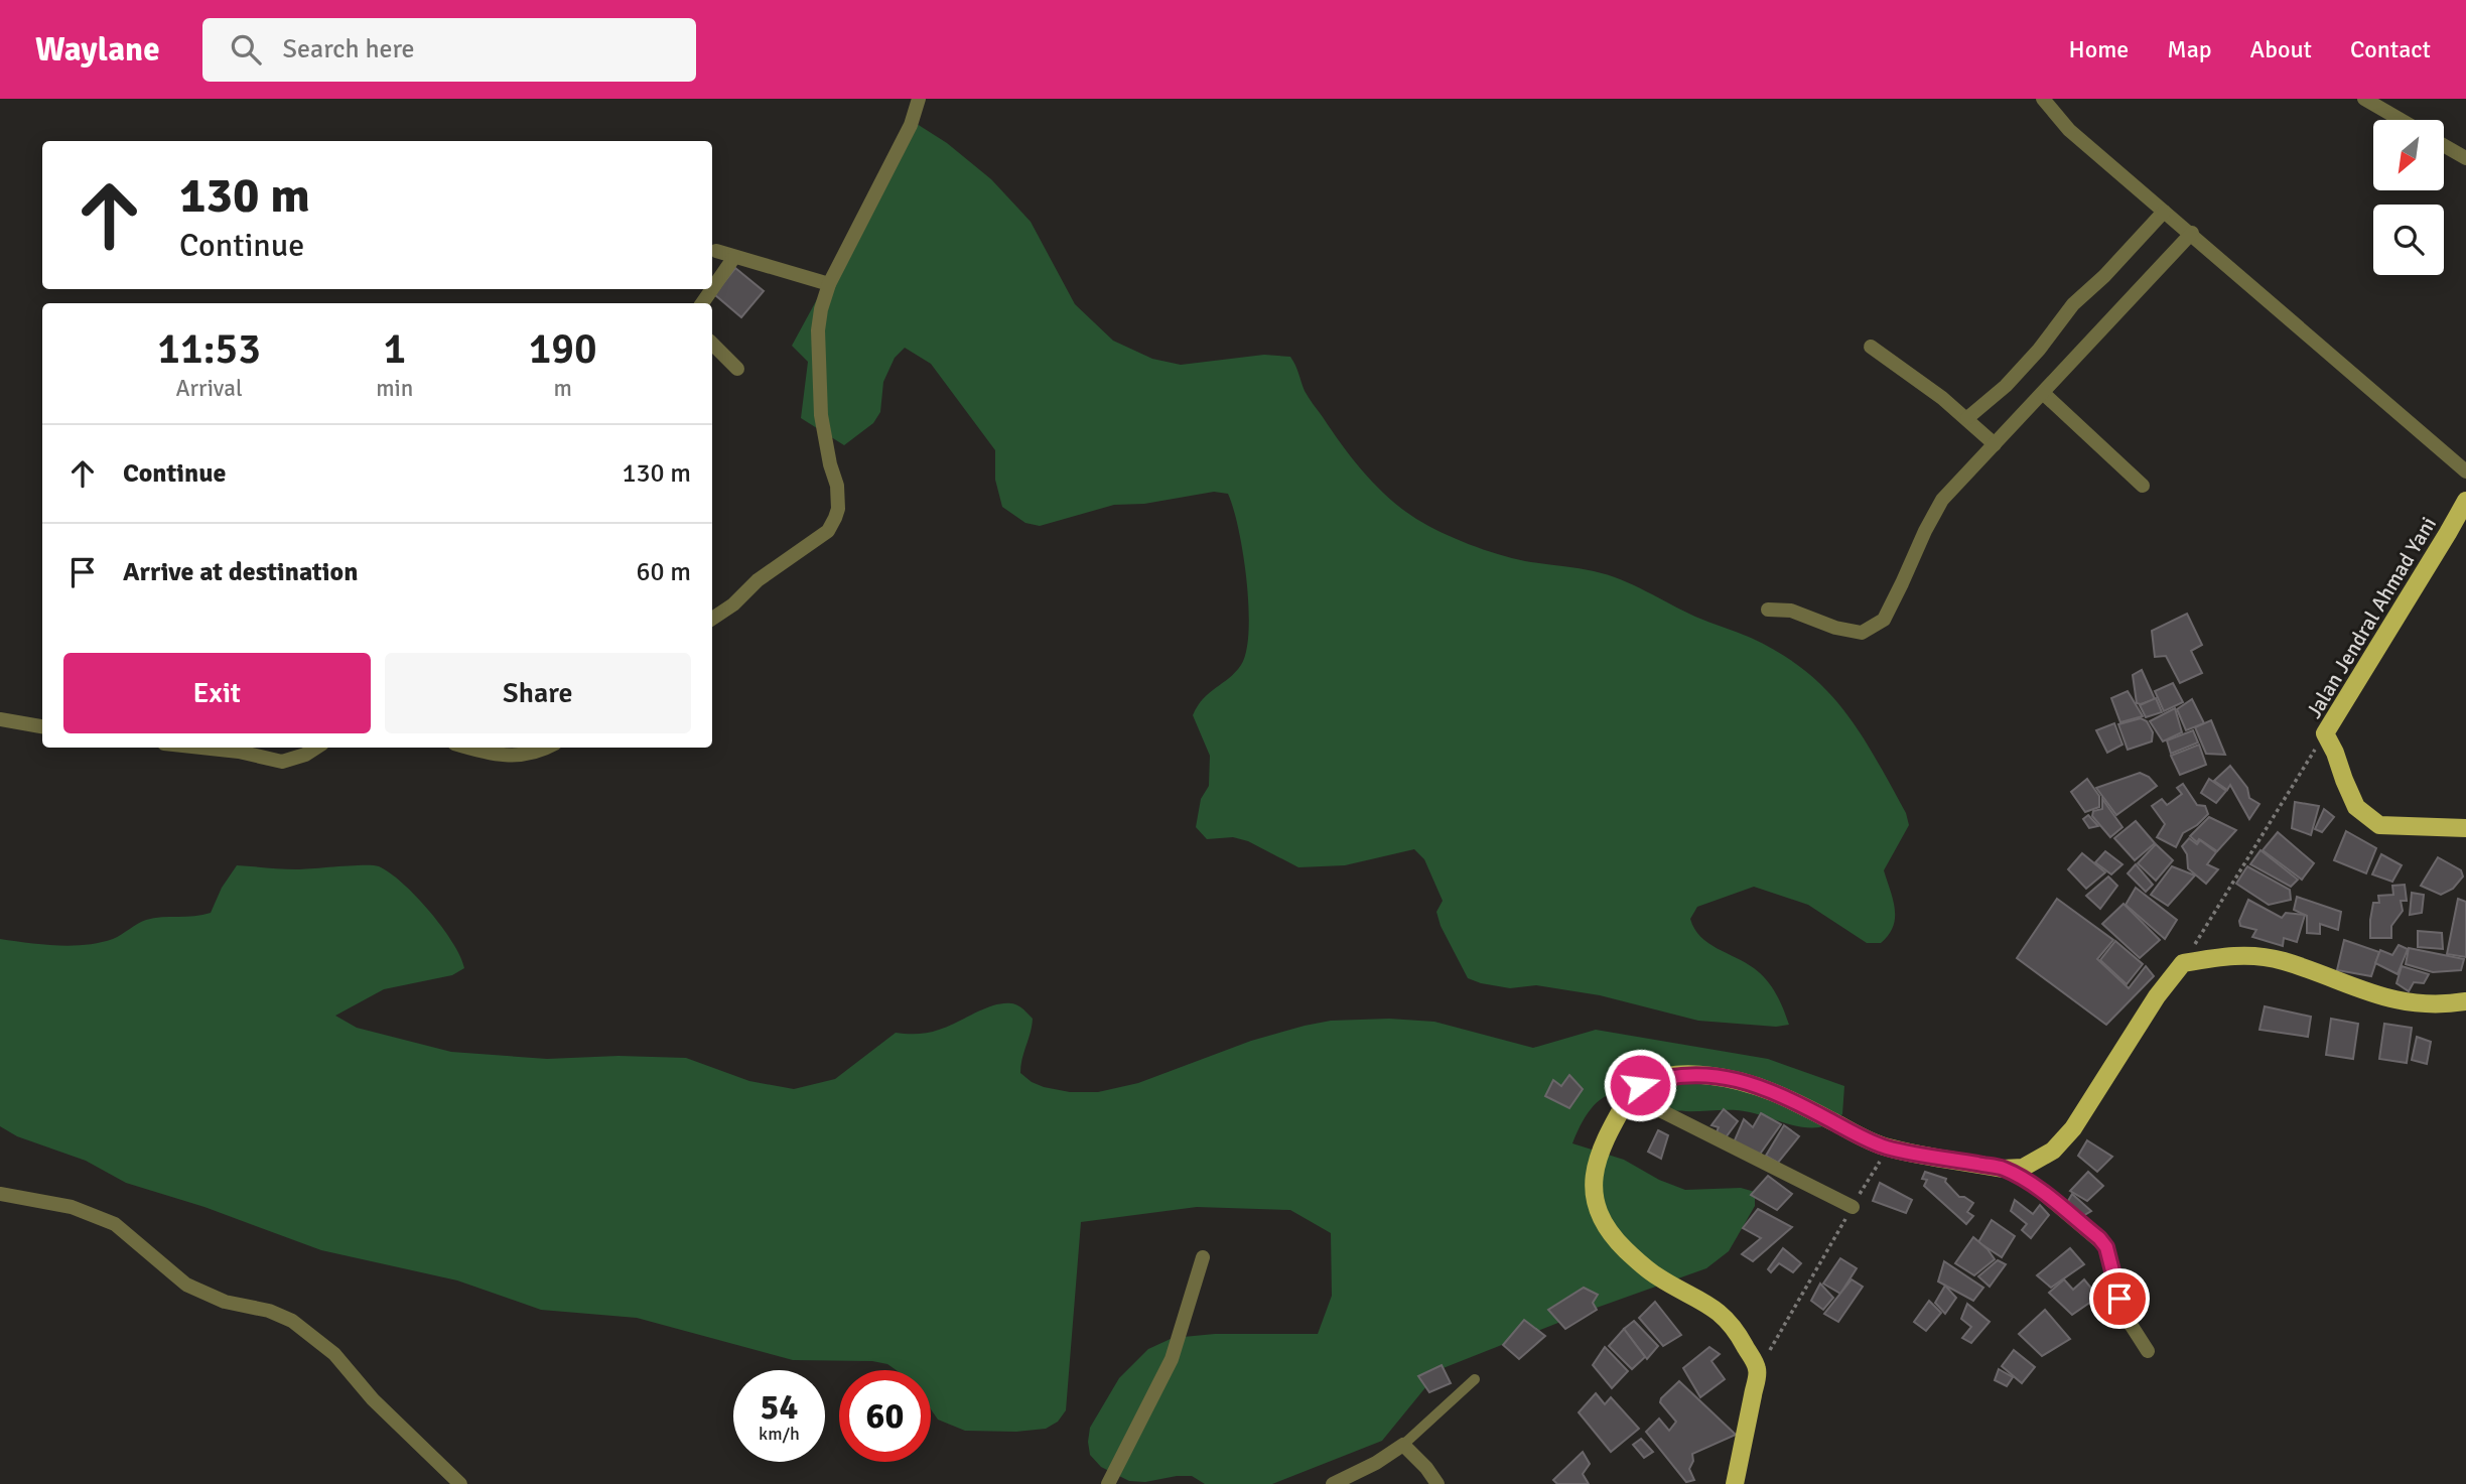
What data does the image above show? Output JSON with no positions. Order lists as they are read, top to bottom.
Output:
{
  "streets": {
    "main road": ["Jalan Jendral Ahmad Yani"]
  },
  "north": "bottom left",
  "page": {
    "header": "Waylane",
    "search": "Search here",
    "nav": [
      "Home",
      "Map",
      "About",
      "Contact"
    ],
    "turn": ["130 m", "Continue"],
    "eta": [
      "11:53",
      "Arrival",
      "1",
      "min",
      "190",
      "m"
    ],
    "list": [
      {
        "name": "Continue",
        "value": "130 m"
      },
      {
        "name": "Arrive at destination",
        "value": "60 m"
      }
    ],
    "buttons": ["Exit", "Share"],
    "speed": "54 km/h",
    "limit": "60"
  }
}
